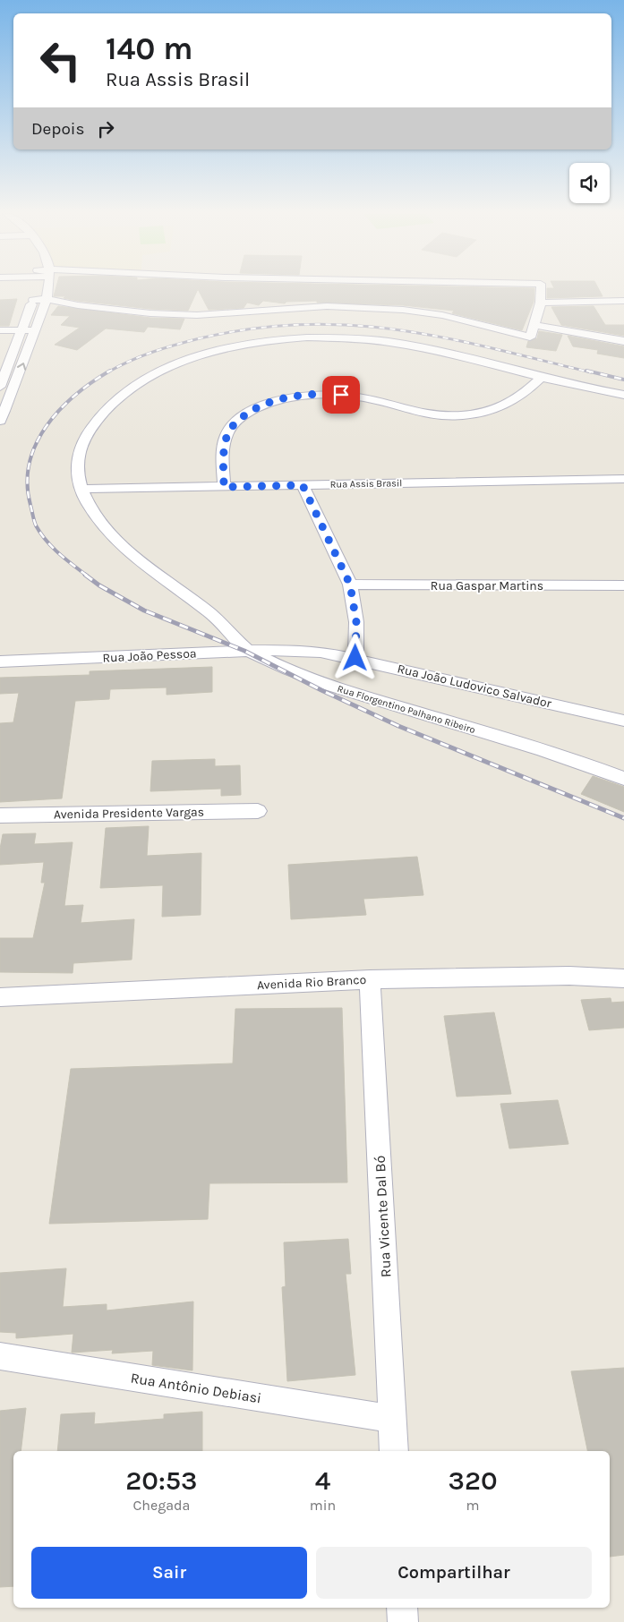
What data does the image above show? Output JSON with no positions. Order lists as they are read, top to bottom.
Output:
{
  "streets": {
    "street": [
      "Rua Assis Brasil",
      "Rua Gaspar Martins",
      "Rua João Pessoa",
      "Rua João Ludovico Salvador",
      "Rua Florgentino Palhano Ribeiro",
      "Avenida Presidente Vargas",
      "Avenida Rio Branco",
      "Rua Vicente Dal Bó",
      "Rua Antônio Debiasi"
    ]
  },
  "crossings": [
    ["Rua Assis Brasil", "Rua Florgentino Palhano Ribeiro"],
    ["Rua João Pessoa", "Rua João Ludovico Salvador"],
    ["Rua João Pessoa", "Rua Florgentino Palhano Ribeiro"],
    ["Avenida Rio Branco", "Rua Vicente Dal Bó"],
    ["Rua Vicente Dal Bó", "Rua Antônio Debiasi"]
  ],
  "page": {
    "turn": ["140 m", "Rua Assis Brasil"],
    "then": "Depois",
    "eta": [
      "20:53",
      "Chegada",
      "4",
      "min",
      "320",
      "m"
    ],
    "buttons": ["Sair", "Compartilhar"]
  }
}
